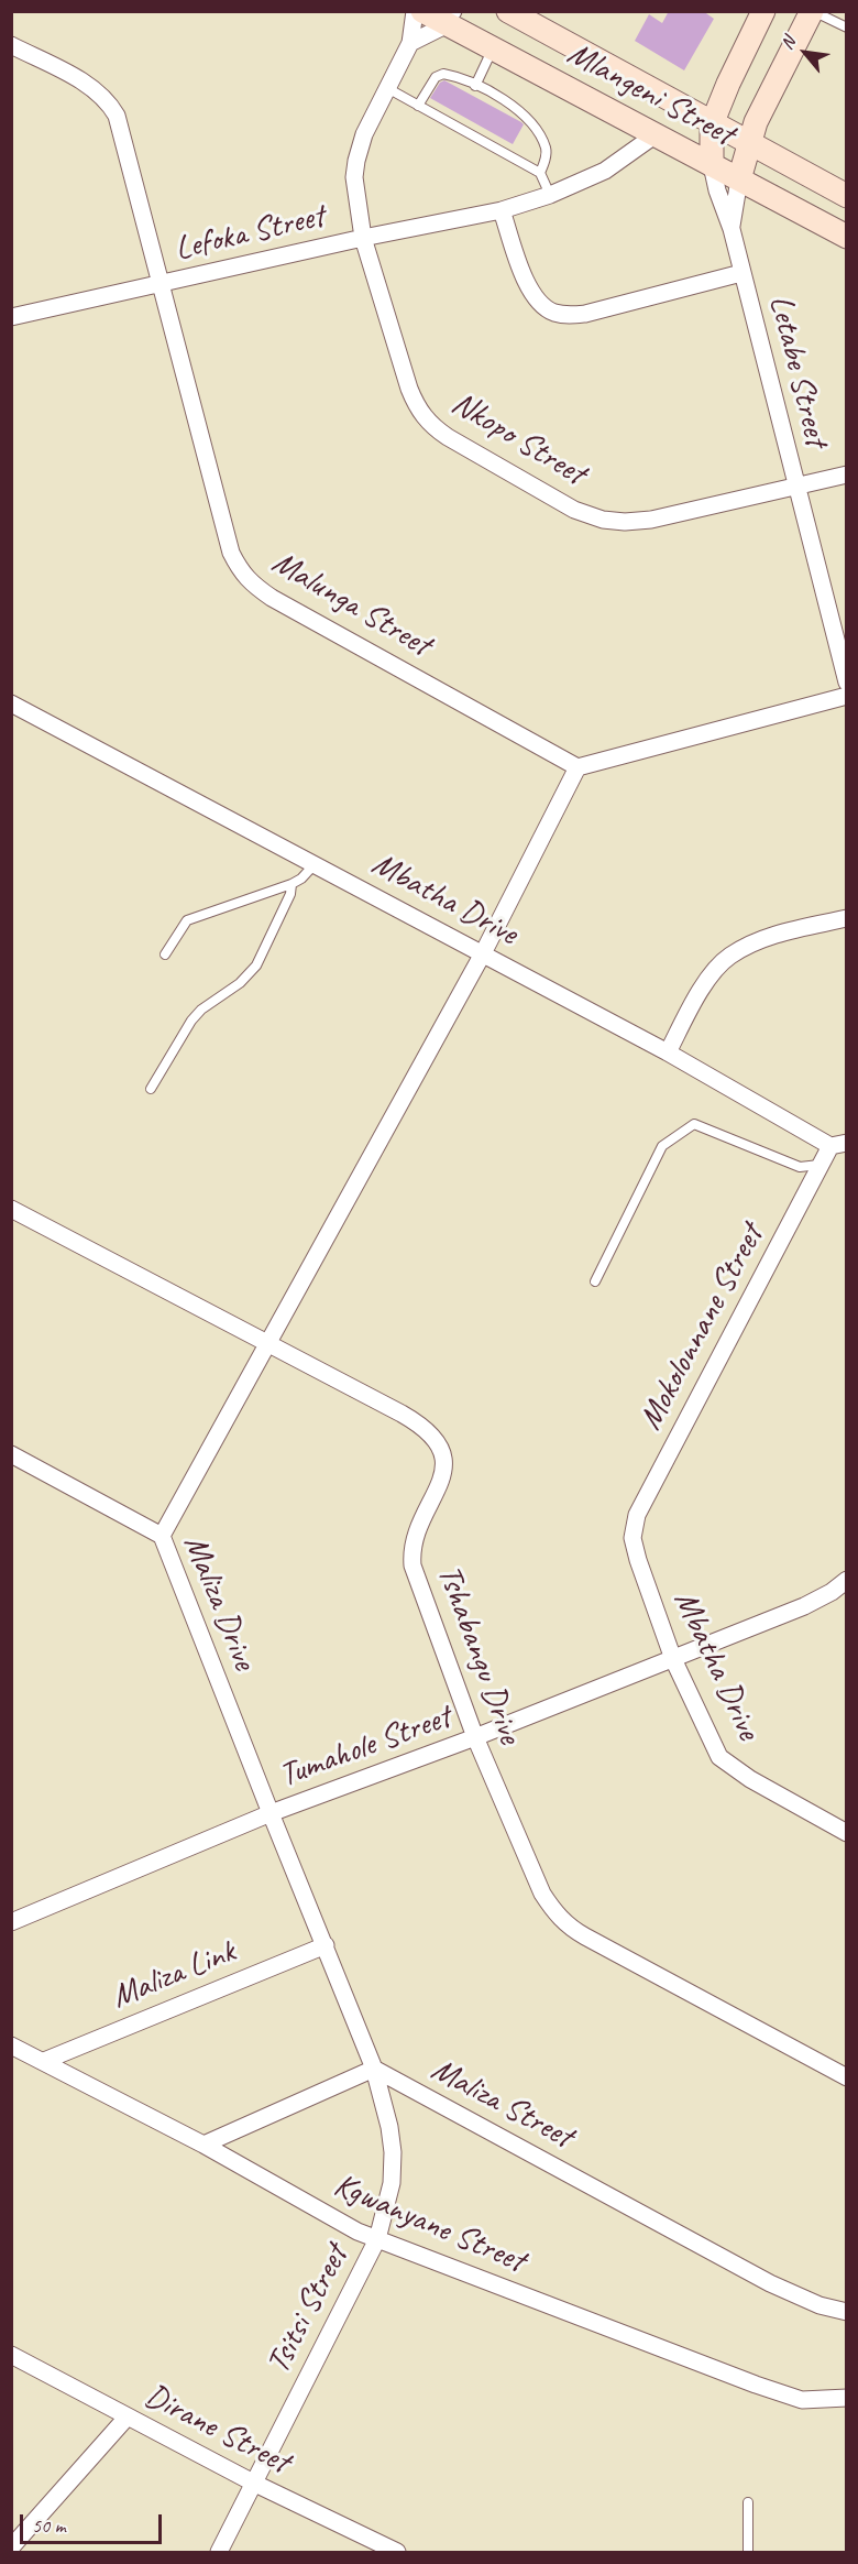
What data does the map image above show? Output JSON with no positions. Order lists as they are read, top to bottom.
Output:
{
  "streets": {
    "street": [
      "Mlangeni Street",
      "Lefoka Street",
      "Letabe Street",
      "Nkopo Street",
      "Malunga Street",
      "Mbatha Drive",
      "Mokolonnane Street",
      "Maliza Drive",
      "Tshabangu Drive",
      "Tumahole Street",
      "Maliza Link",
      "Maliza Street",
      "Kgwanyane Street",
      "Tsitsi Street",
      "Dirane Street"
    ]
  },
  "crossings": [
    ["Mlangeni Street", "Lefoka Street"],
    ["Mlangeni Street", "Letabe Street"],
    ["Lefoka Street", "Nkopo Street"],
    ["Lefoka Street", "Malunga Street"],
    ["Letabe Street", "Nkopo Street"],
    ["Mbatha Drive", "Mokolonnane Street"],
    ["Mbatha Drive", "Tumahole Street"],
    ["Maliza Drive", "Tumahole Street"],
    ["Tshabangu Drive", "Tumahole Street"],
    ["Maliza Link", "Kgwanyane Street"],
    ["Maliza Street", "Tsitsi Street"],
    ["Kgwanyane Street", "Tsitsi Street"],
    ["Tsitsi Street", "Dirane Street"]
  ],
  "scale_bar": "50 m",
  "north": "top left"
}
